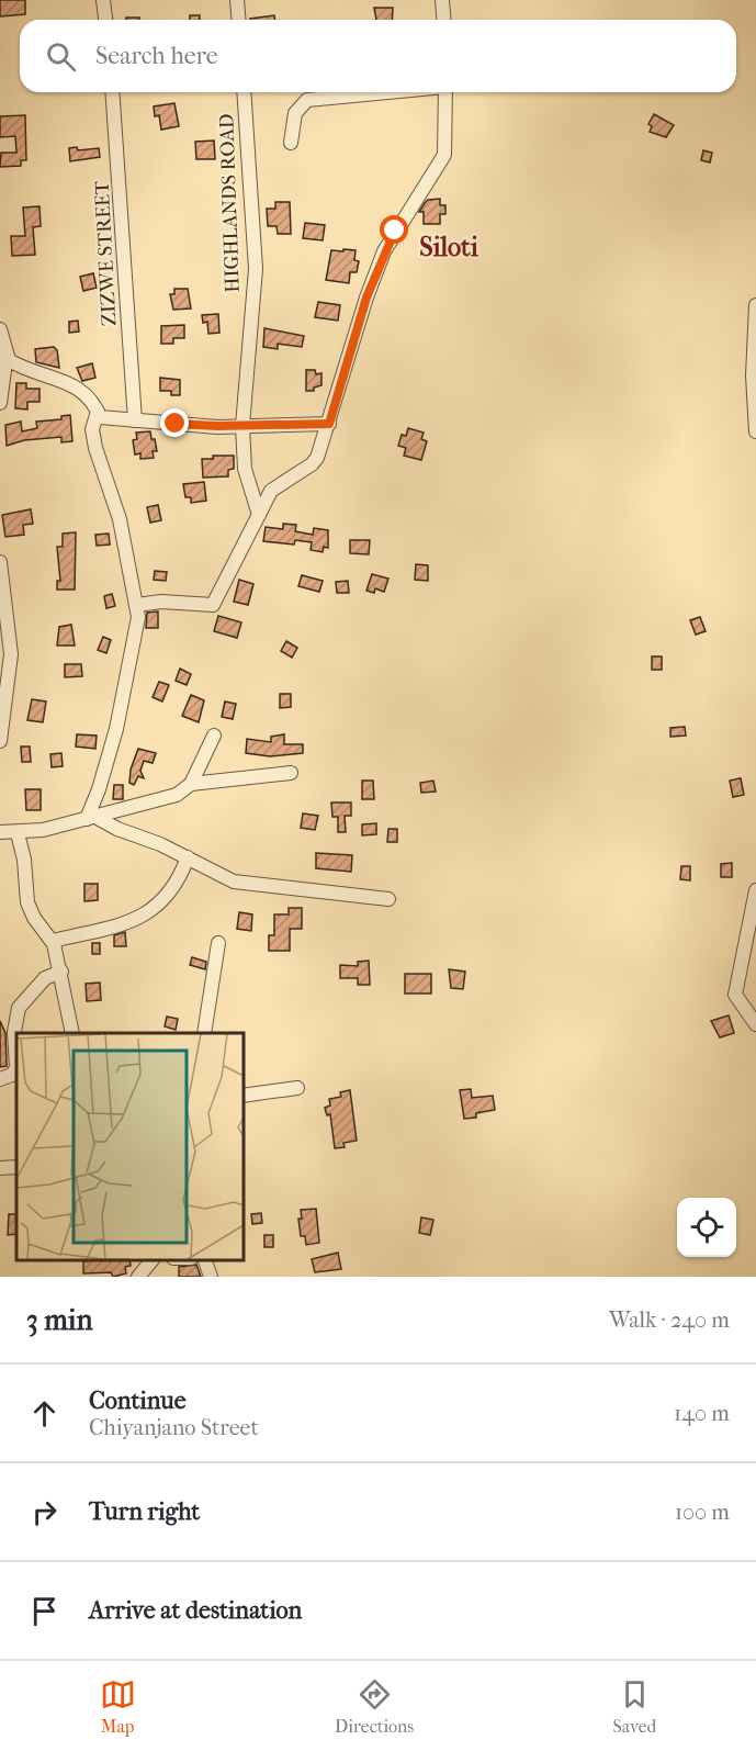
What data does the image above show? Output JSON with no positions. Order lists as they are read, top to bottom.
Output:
{
  "streets": {
    "street": ["HIGHLANDS ROAD", "ZIZWE STREET"]
  },
  "districts": ["Siloti"],
  "page": {
    "search": "Search here",
    "heading": ["3 min", "Walk · 240 m"],
    "list": [
      ["Continue", "Chiyanjano Street", "140 m"],
      ["Turn right", "100 m"],
      "Arrive at destination"
    ],
    "nav": ["Map", "Directions", "Saved"]
  }
}
